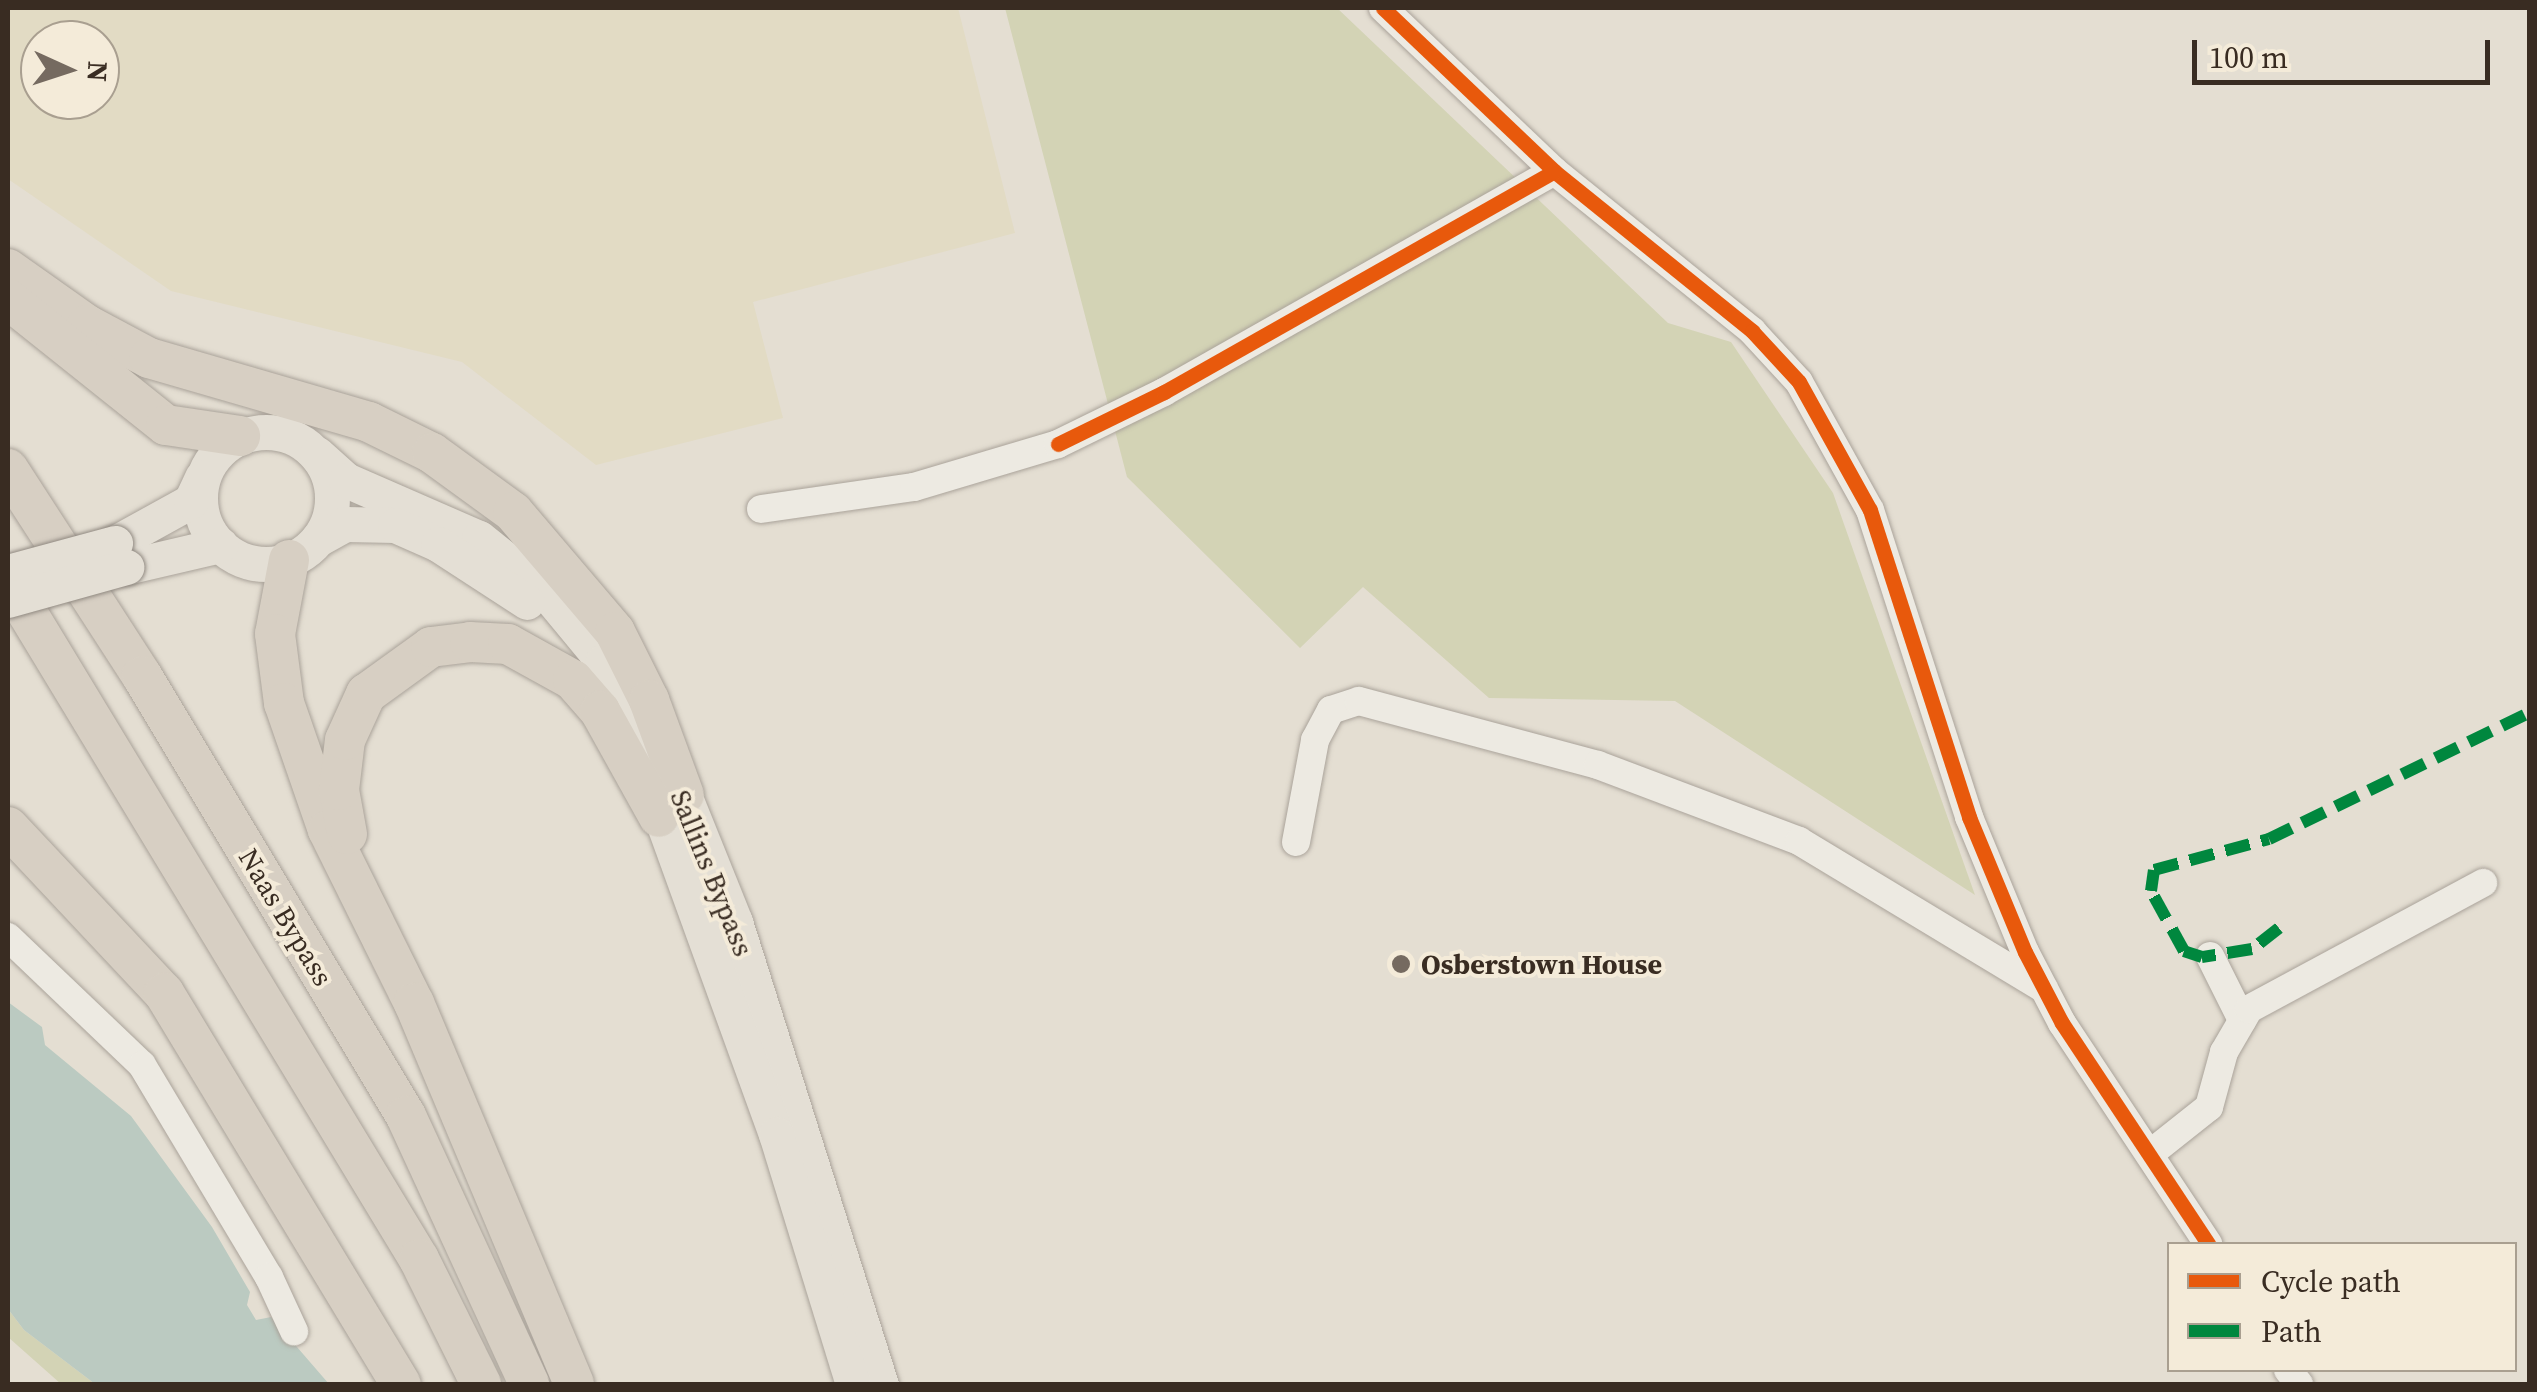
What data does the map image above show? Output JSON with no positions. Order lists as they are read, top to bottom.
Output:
{
  "streets": {
    "highway": ["Naas Bypass"],
    "main road": ["Sallins Bypass"]
  },
  "places": ["Osberstown House"],
  "legend": ["Cycle path", "Path"],
  "scale_bar": "100 m",
  "north": "right"
}
